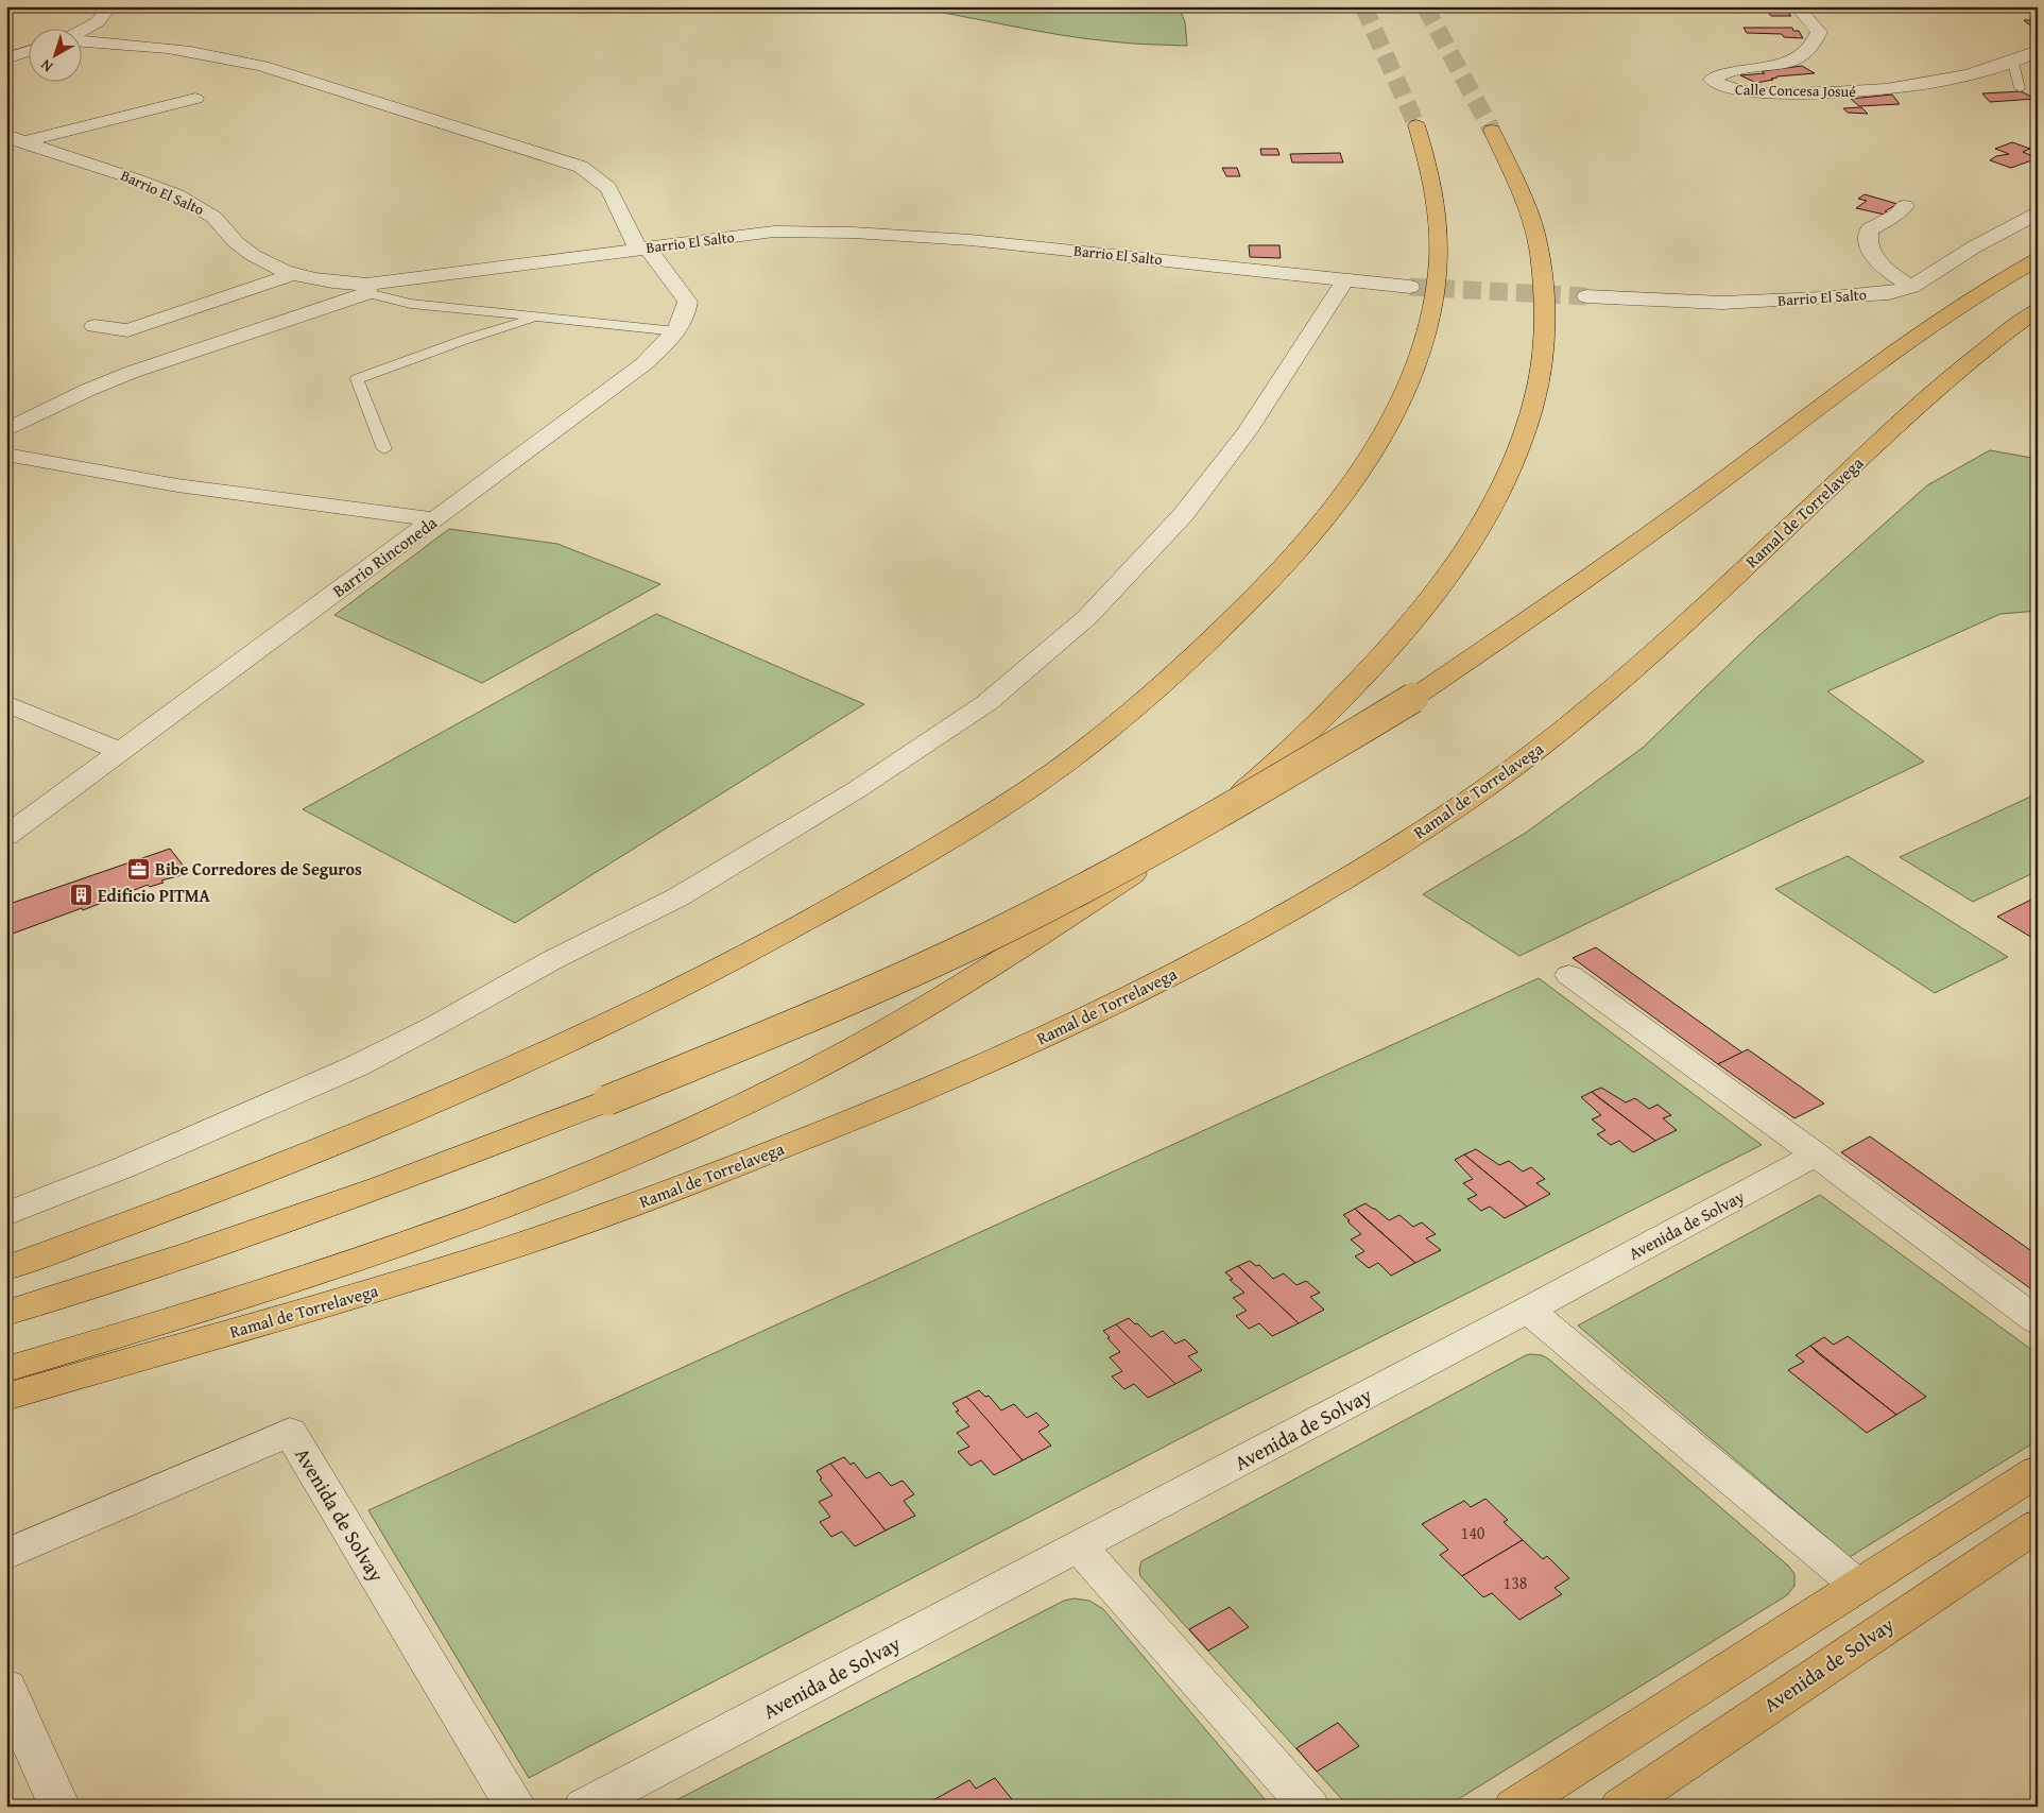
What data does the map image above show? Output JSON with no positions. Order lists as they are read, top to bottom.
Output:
{
  "streets": {
    "highway": ["Ramal de Torrelavega", "Avenida de Solvay"],
    "street": ["Calle Concesa Josué", "Barrio El Salto", "Barrio Rinconeda"]
  },
  "crossings": [
    ["Barrio El Salto", "Barrio Rinconeda"]
  ],
  "places": {
    "office": ["Bibe Corredores de Seguros"],
    "building": ["Edificio PITMA"]
  },
  "house_numbers": ["140", "138"],
  "north": "bottom left"
}
